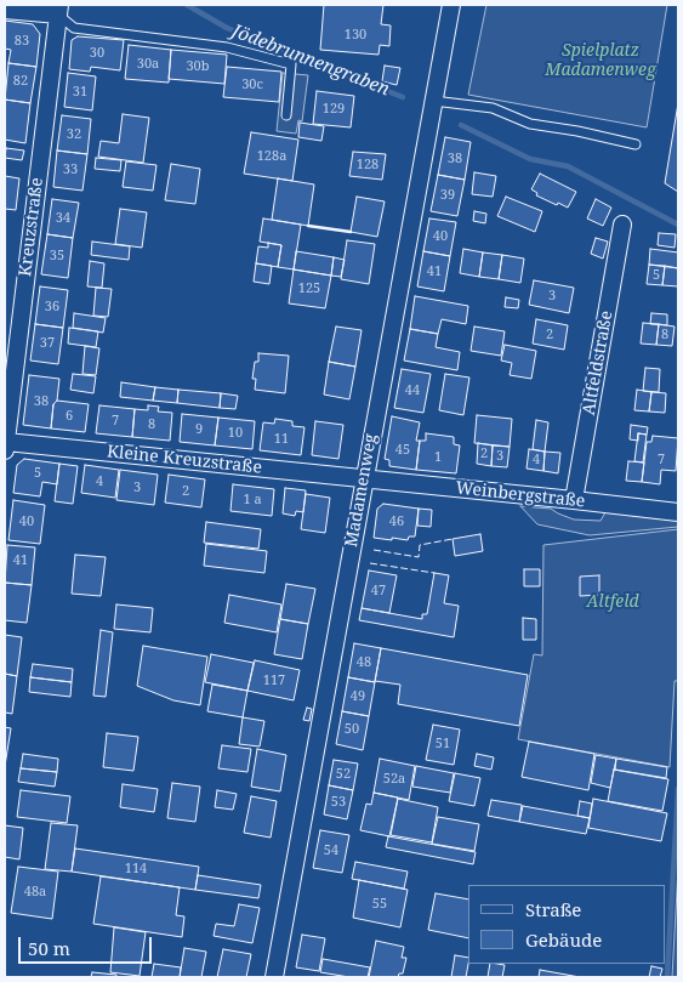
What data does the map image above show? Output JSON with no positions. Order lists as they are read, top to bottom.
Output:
{
  "streets": {
    "street": [
      "Kreuzstraße",
      "Altfeldstraße",
      "Kleine Kreuzstraße",
      "Madamenweg",
      "Weinbergstraße"
    ]
  },
  "crossings": [
    ["Kreuzstraße", "Kleine Kreuzstraße"],
    ["Altfeldstraße", "Weinbergstraße"],
    ["Kleine Kreuzstraße", "Madamenweg"],
    ["Kleine Kreuzstraße", "Weinbergstraße"],
    ["Madamenweg", "Weinbergstraße"]
  ],
  "water": ["Jödebrunnengraben"],
  "parks": ["Spielplatz Madamenweg", "Altfeld"],
  "house_numbers": [
    "130",
    "83",
    "30",
    "30a",
    "30b",
    "82",
    "30c",
    "31",
    "129",
    "32",
    "128a",
    "38",
    "128",
    "33",
    "39",
    "34",
    "40",
    "35",
    "41",
    "5",
    "125",
    "3",
    "36",
    "2",
    "8",
    "37",
    "44",
    "38",
    "6",
    "7",
    "8",
    "9",
    "10",
    "11",
    "45",
    "2",
    "3",
    "1",
    "4",
    "7",
    "5",
    "4",
    "3",
    "2",
    "1 a",
    "40",
    "46",
    "41",
    "47",
    "48",
    "117",
    "49",
    "50",
    "51",
    "52",
    "52a",
    "53",
    "54",
    "114",
    "48a",
    "55"
  ],
  "legend": ["Straße", "Gebäude"],
  "scale_bar": "50 m"
}
